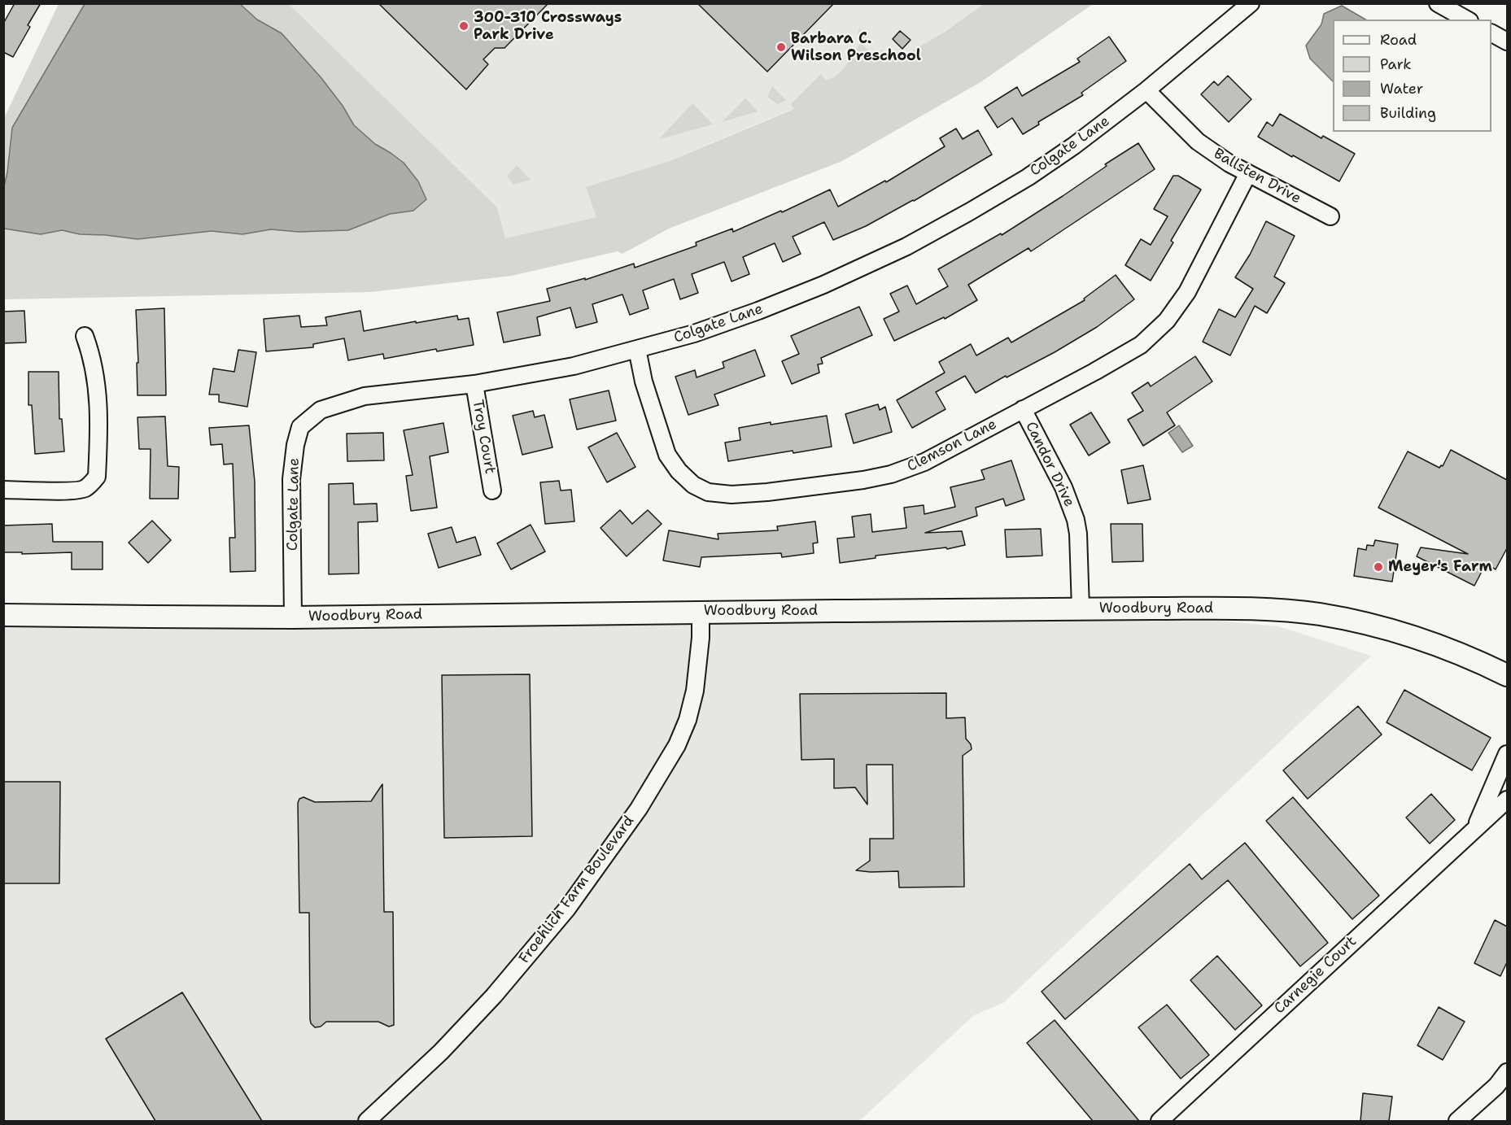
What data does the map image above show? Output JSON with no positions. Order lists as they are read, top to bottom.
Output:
{
  "streets": {
    "main road": ["Woodbury Road"],
    "street": [
      "Colgate Lane",
      "Ballsten Drive",
      "Troy Court",
      "Clemson Lane",
      "Candor Drive",
      "Froehlich Farm Boulevard",
      "Carnegie Court"
    ]
  },
  "crossings": [
    ["Colgate Lane", "Ballsten Drive"],
    ["Colgate Lane", "Troy Court"],
    ["Colgate Lane", "Clemson Lane"],
    ["Colgate Lane", "Woodbury Road"],
    ["Ballsten Drive", "Clemson Lane"],
    ["Clemson Lane", "Candor Drive"],
    ["Candor Drive", "Woodbury Road"],
    ["Woodbury Road", "Froehlich Farm Boulevard"]
  ],
  "places": ["300-310 Crossways Park Drive", "Barbara C. Wilson Preschool", "Meyer's Farm"],
  "legend": [
    "Road",
    "Park",
    "Water",
    "Building"
  ]
}
